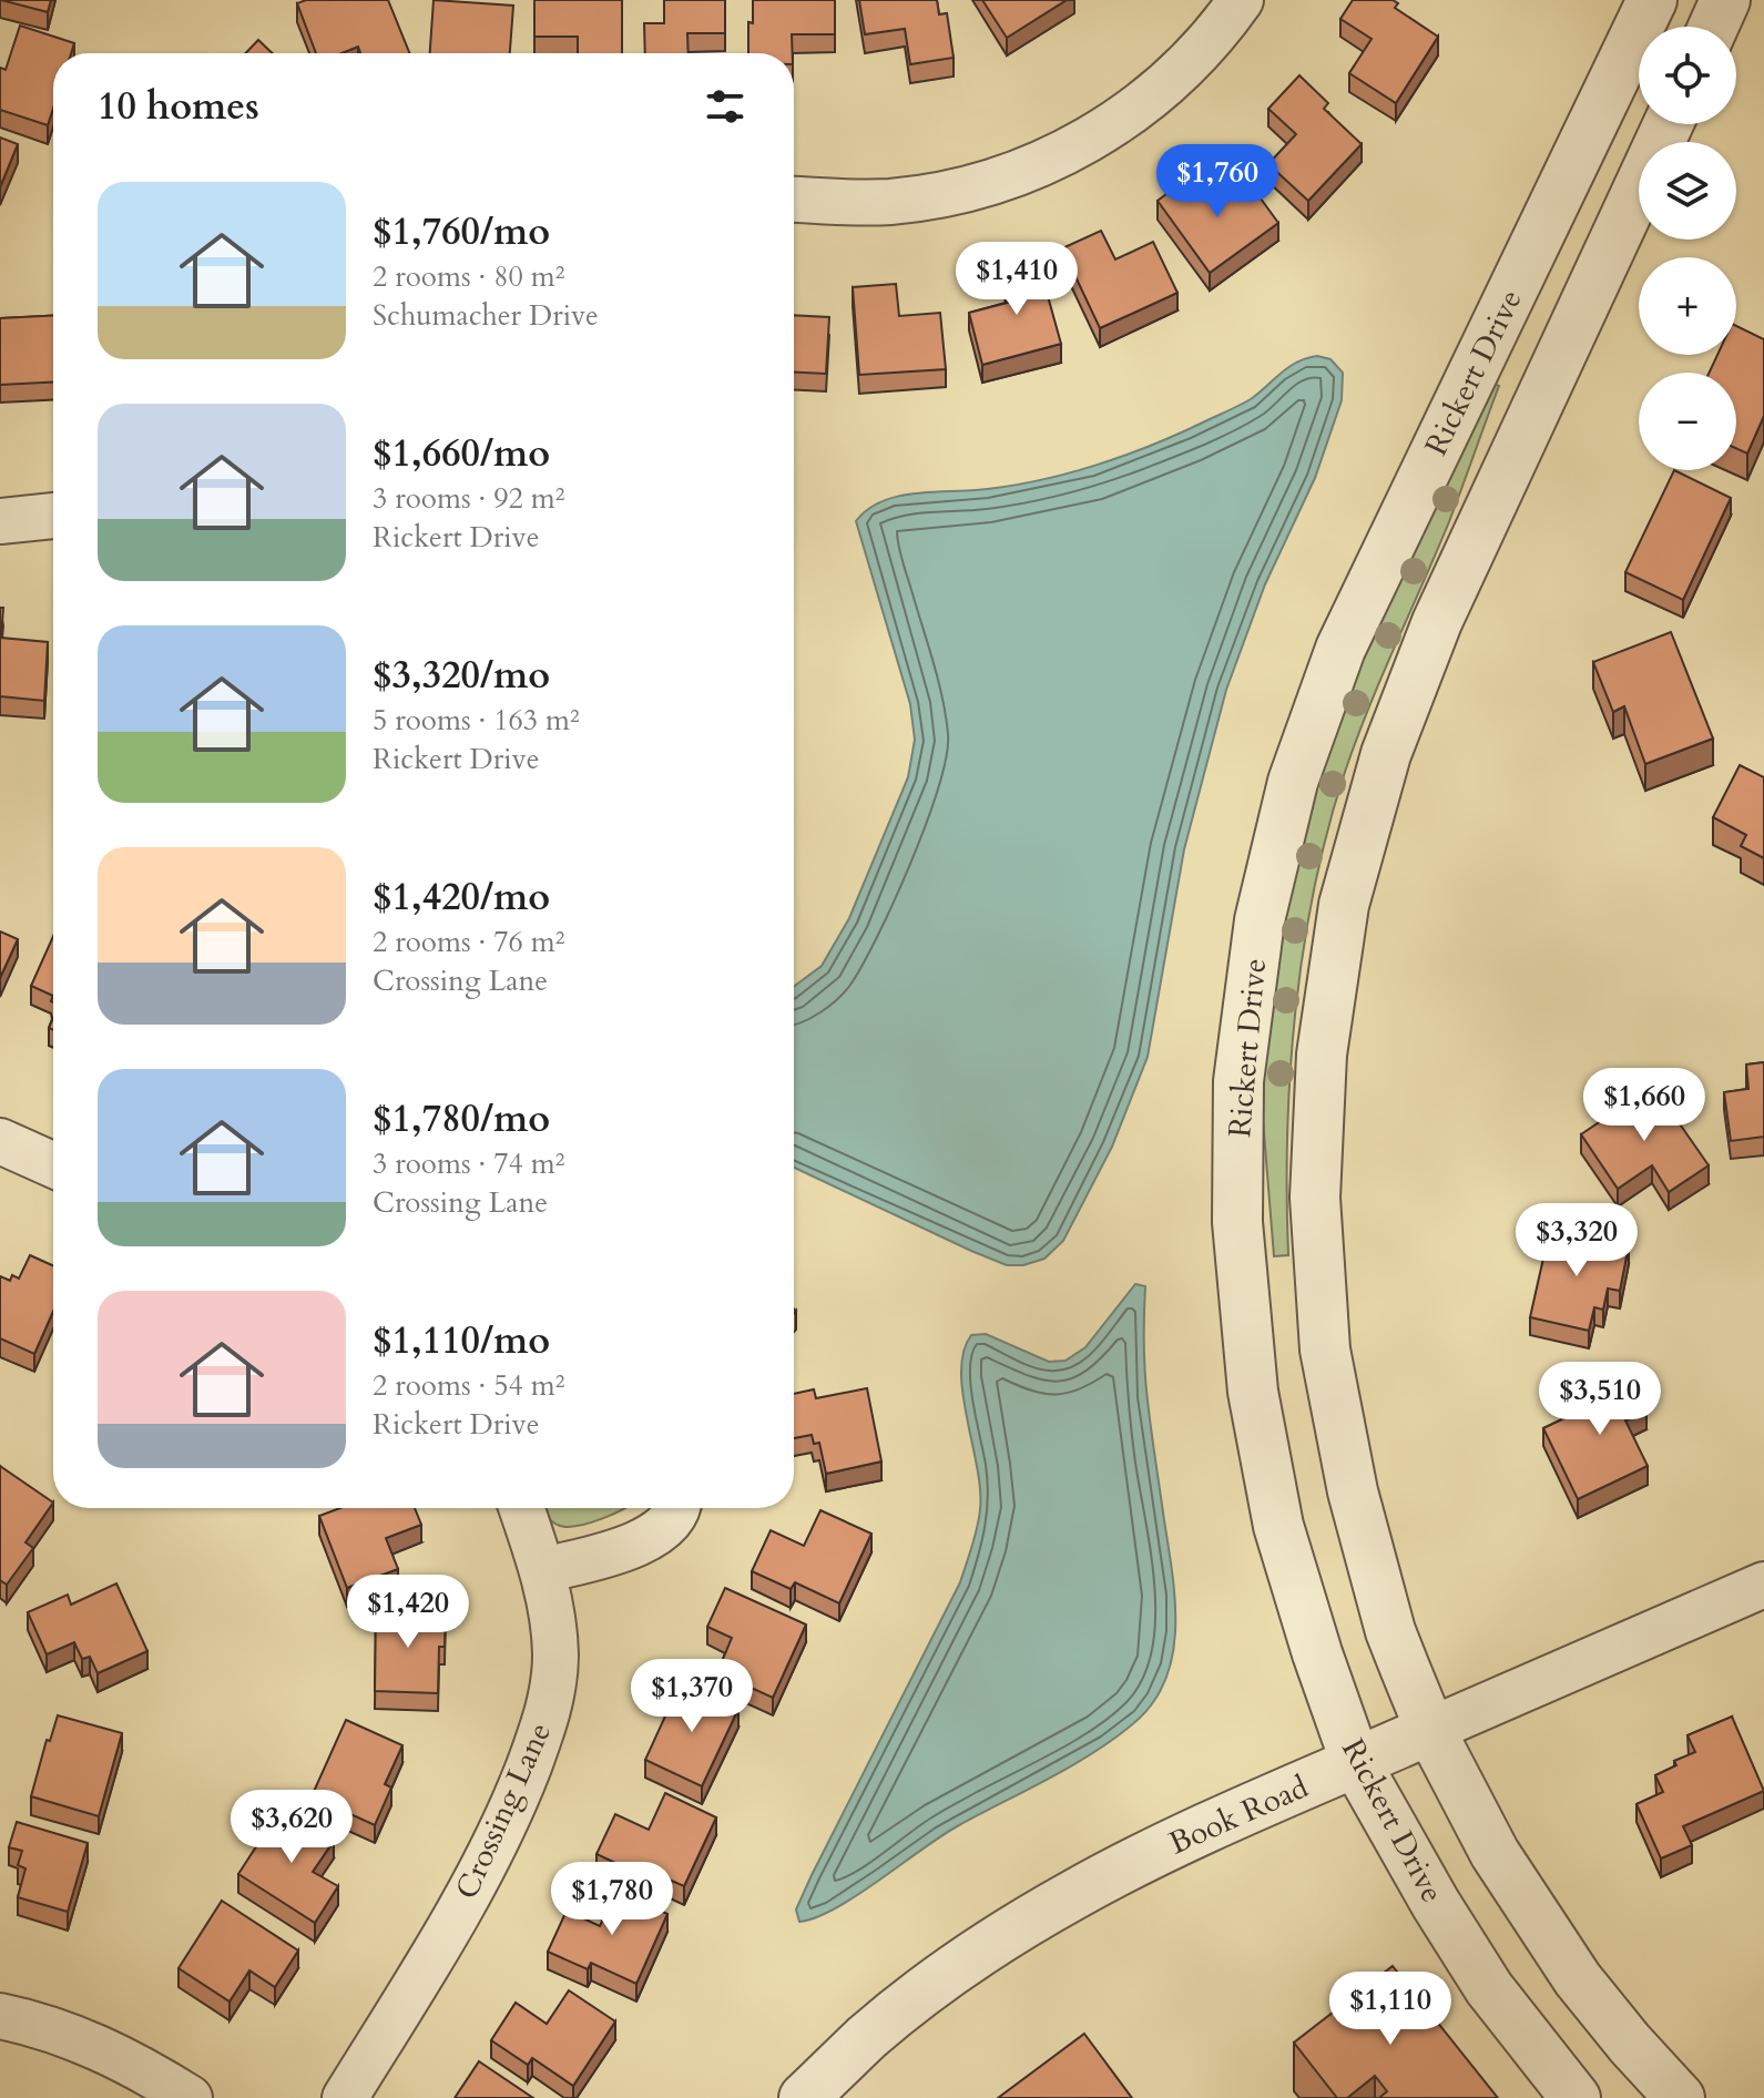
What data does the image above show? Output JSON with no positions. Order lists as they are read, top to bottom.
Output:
{
  "streets": {
    "street": ["Rickert Drive", "Crossing Lane", "Book Road"]
  },
  "crossings": [
    ["Rickert Drive", "Book Road"]
  ],
  "page": {
    "map_buttons": ["+", "−"],
    "heading": "10 homes",
    "price": [
      "$1,760",
      "$1,410",
      "$1,660",
      "$3,320",
      "$3,510",
      "$1,420",
      "$1,370",
      "$3,620",
      "$1,780",
      "$1,110"
    ],
    "list": [
      {
        "name": "$1,760/mo",
        "note": "2 rooms · 80 m² · Schumacher Drive"
      },
      {
        "name": "$1,660/mo",
        "note": "3 rooms · 92 m² · Rickert Drive"
      },
      {
        "name": "$3,320/mo",
        "note": "5 rooms · 163 m² · Rickert Drive"
      },
      {
        "name": "$1,420/mo",
        "note": "2 rooms · 76 m² · Crossing Lane"
      },
      {
        "name": "$1,780/mo",
        "note": "3 rooms · 74 m² · Crossing Lane"
      },
      {
        "name": "$1,110/mo",
        "note": "2 rooms · 54 m² · Rickert Drive"
      }
    ]
  }
}
